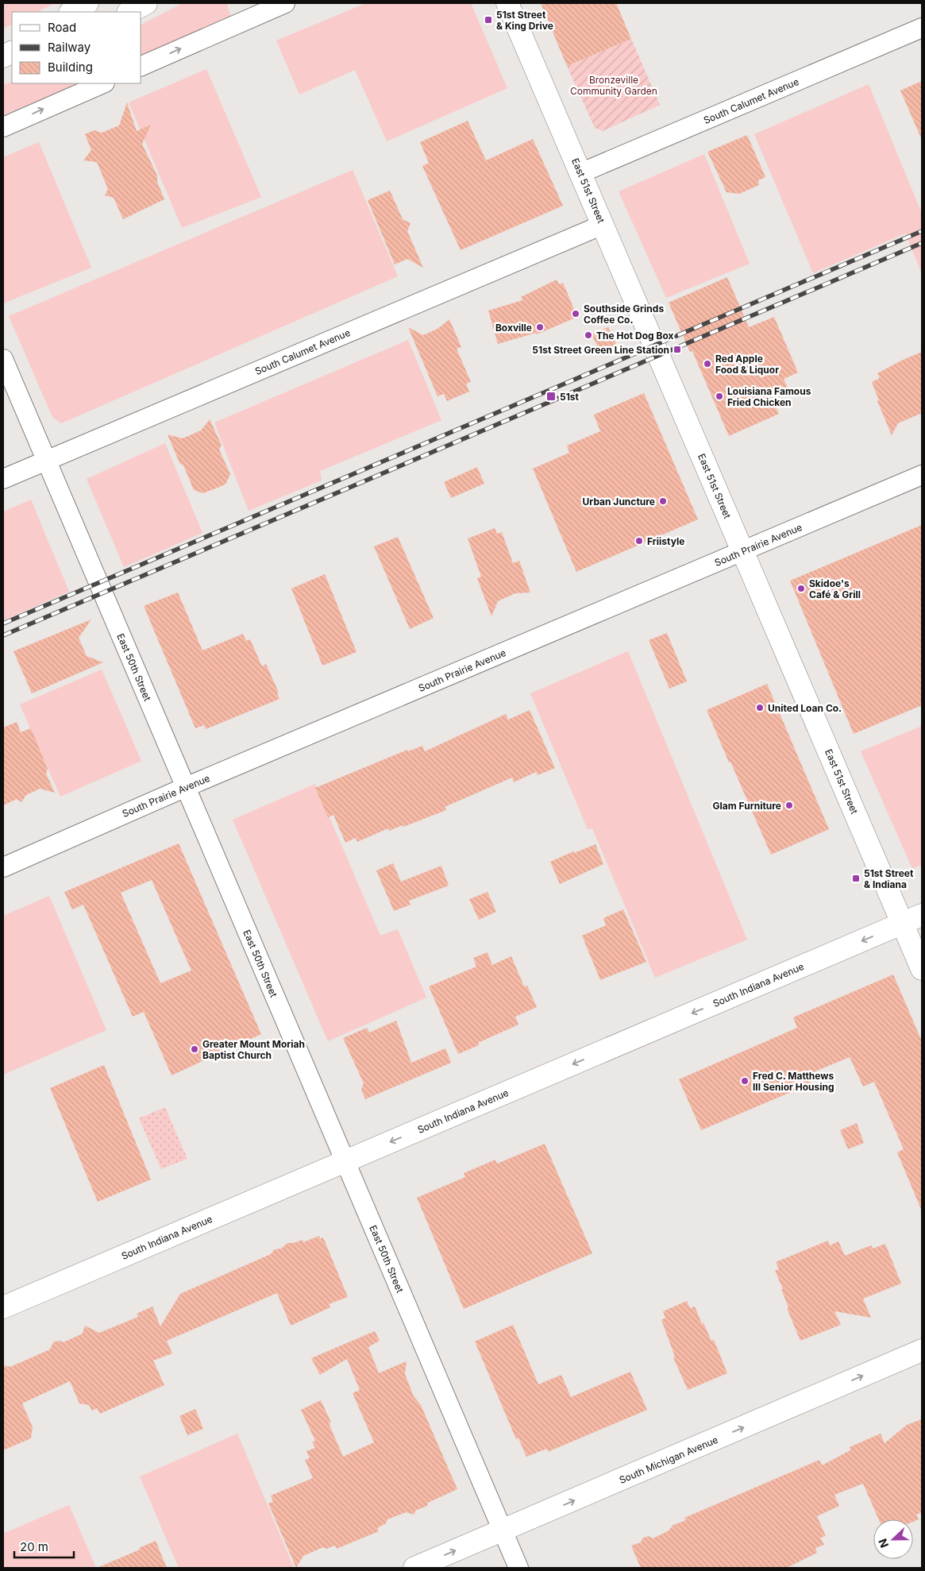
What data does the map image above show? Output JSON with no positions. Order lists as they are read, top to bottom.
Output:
{
  "streets": {
    "street": [
      "South Calumet Avenue",
      "East 51st Street",
      "South Prairie Avenue",
      "East 50th Street",
      "South Indiana Avenue",
      "South Michigan Avenue"
    ]
  },
  "crossings": [
    ["South Calumet Avenue", "East 51st Street"],
    ["South Calumet Avenue", "East 50th Street"],
    ["East 51st Street", "South Prairie Avenue"],
    ["East 51st Street", "South Indiana Avenue"],
    ["South Prairie Avenue", "East 50th Street"],
    ["East 50th Street", "South Indiana Avenue"],
    ["East 50th Street", "South Michigan Avenue"]
  ],
  "one_way": ["South Indiana Avenue", "South Michigan Avenue"],
  "parks": ["Bronzeville Community Garden"],
  "places": {
    "transit": [
      "51st Street & King Drive",
      "51st Street Green Line Station",
      "51st",
      "51st Street & Indiana"
    ],
    "other": [
      "Southside Grinds Coffee Co.",
      "Boxville",
      "The Hot Dog Box",
      "Red Apple Food & Liquor",
      "Louisiana Famous Fried Chicken",
      "Urban Juncture",
      "Friistyle",
      "Skidoe's Café & Grill",
      "United Loan Co.",
      "Glam Furniture",
      "Greater Mount Moriah Baptist Church",
      "Fred C. Matthews III Senior Housing"
    ]
  },
  "legend": ["Road", "Railway", "Building"],
  "scale_bar": "20 m",
  "north": "left"
}
